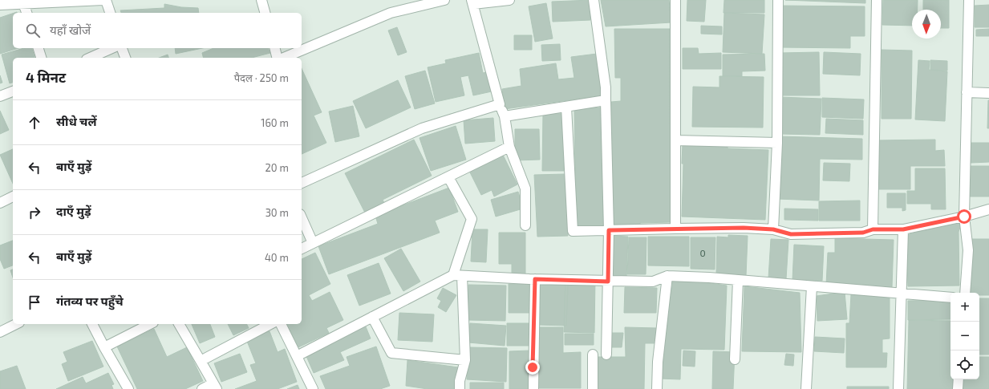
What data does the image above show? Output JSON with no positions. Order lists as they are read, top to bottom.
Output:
{
  "house_numbers": ["0"],
  "north": "bottom",
  "page": {
    "search": "यहाँ खोजें",
    "heading": ["4 मिनट", "पैदल · 250 m"],
    "list": [
      ["सीधे चलें", "160 m"],
      ["बाएँ मुड़ें", "20 m"],
      ["दाएँ मुड़ें", "30 m"],
      ["बाएँ मुड़ें", "40 m"],
      "गंतव्य पर पहुँचे"
    ],
    "map_buttons": ["+", "−"]
  }
}
